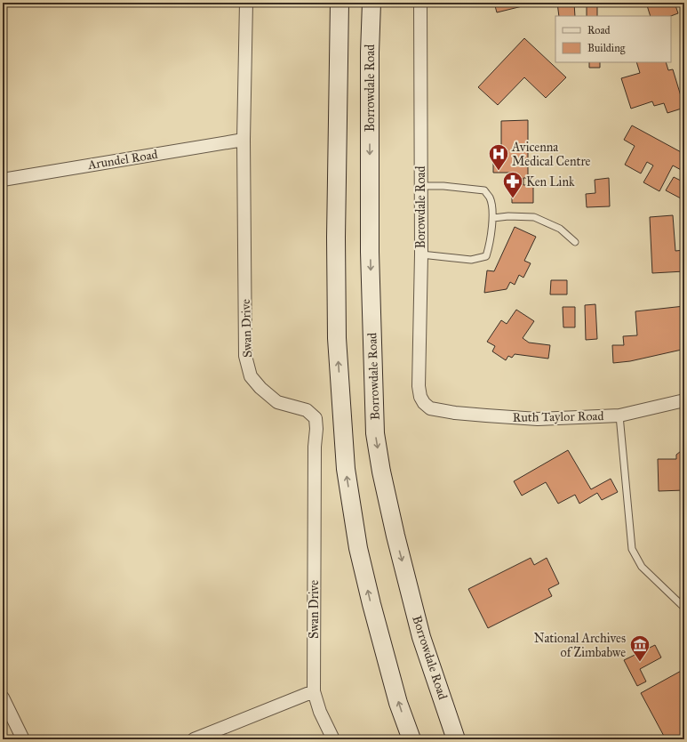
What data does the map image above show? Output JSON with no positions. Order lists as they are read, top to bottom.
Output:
{
  "streets": {
    "main road": ["Borrowdale Road"],
    "street": [
      "Arundel Road",
      "Borowdale Road",
      "Swan Drive",
      "Ruth Taylor Road"
    ]
  },
  "crossings": [
    ["Arundel Road", "Swan Drive"],
    ["Borowdale Road", "Ruth Taylor Road"]
  ],
  "places": {
    "hospital": ["Avicenna Medical Centre"],
    "pharmacy": ["Ken Link"],
    "museum": ["National Archives of Zimbabwe"]
  },
  "legend": ["Road", "Building"]
}
